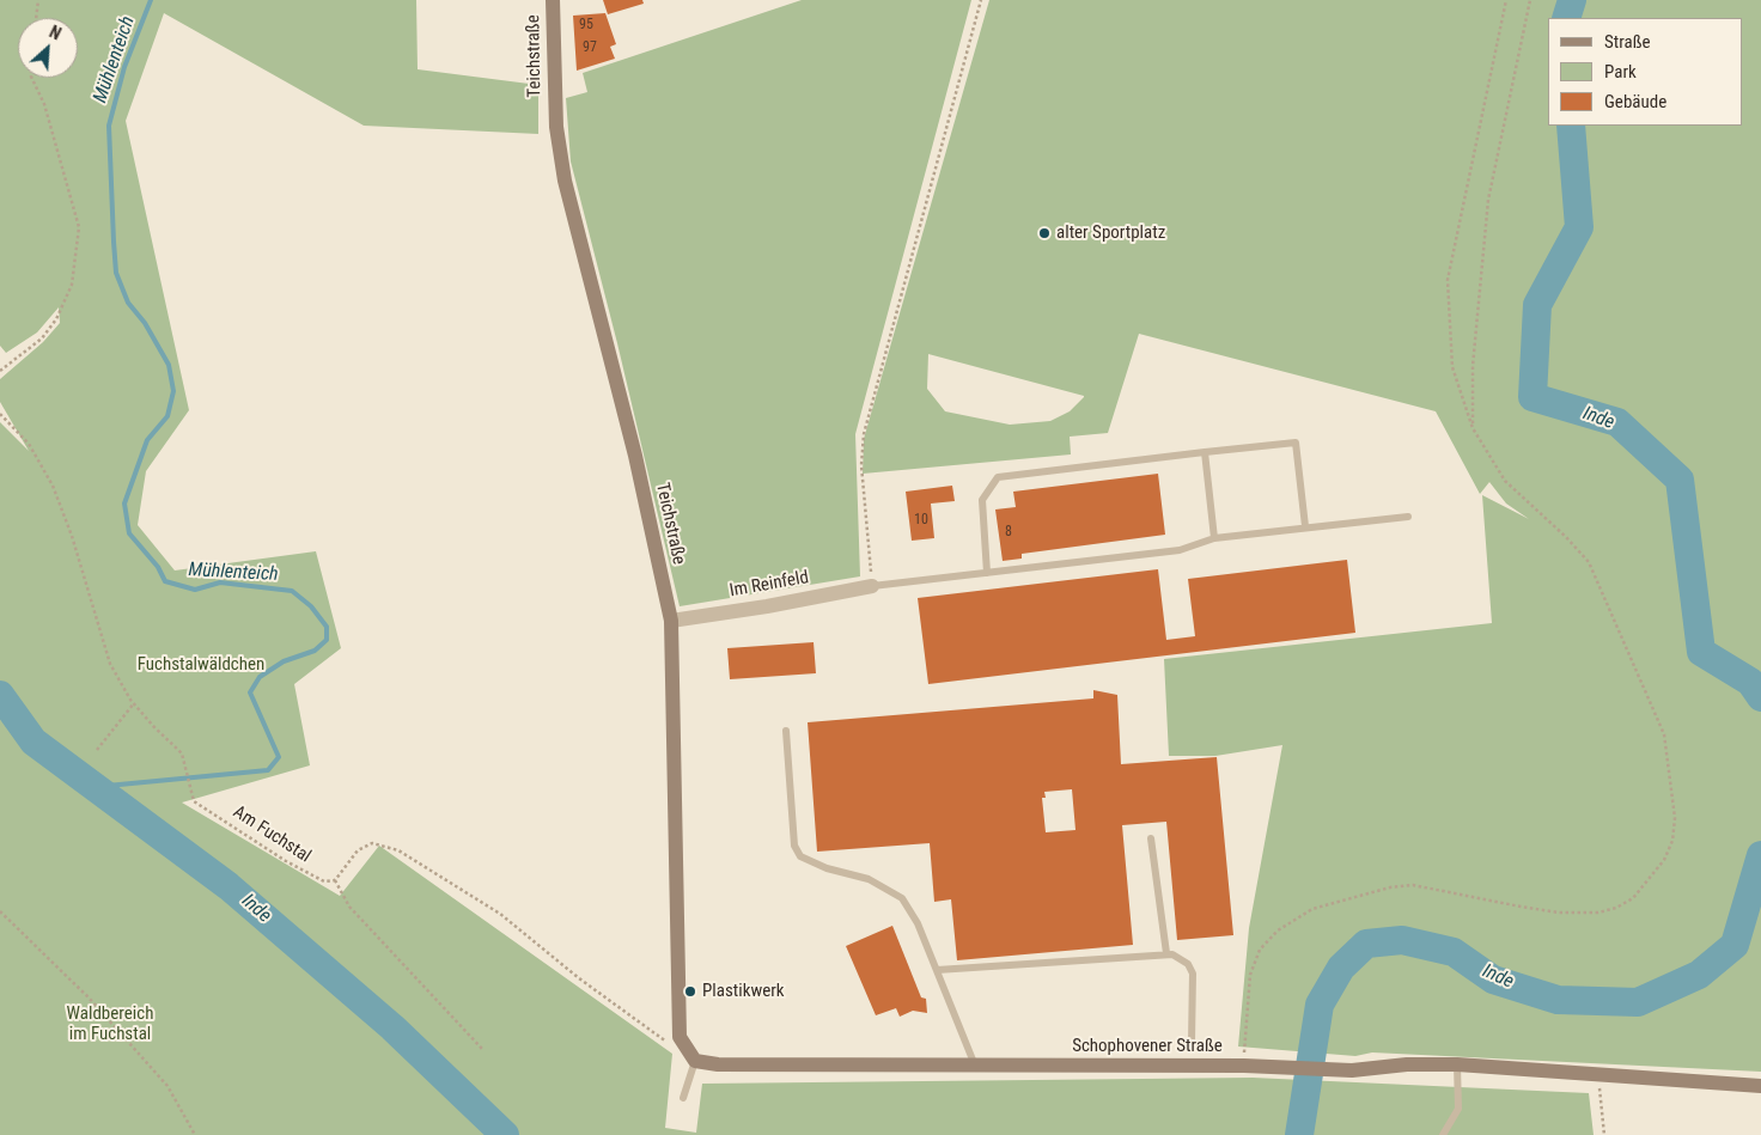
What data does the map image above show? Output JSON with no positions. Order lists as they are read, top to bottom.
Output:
{
  "streets": {
    "main road": ["Teichstraße", "Schophovener Straße"],
    "street": ["Im Reinfeld"],
    "path": ["Am Fuchstal"]
  },
  "crossings": [
    ["Teichstraße", "Im Reinfeld"],
    ["Teichstraße", "Schophovener Straße"]
  ],
  "water": ["Mühlenteich", "Inde"],
  "parks": ["Fuchstalwäldchen", "Waldbereich im Fuchstal"],
  "places": ["alter Sportplatz", "Plastikwerk"],
  "house_numbers": [
    "95",
    "97",
    "10",
    "8"
  ],
  "legend": ["Straße", "Park", "Gebäude"],
  "north": "top right"
}
